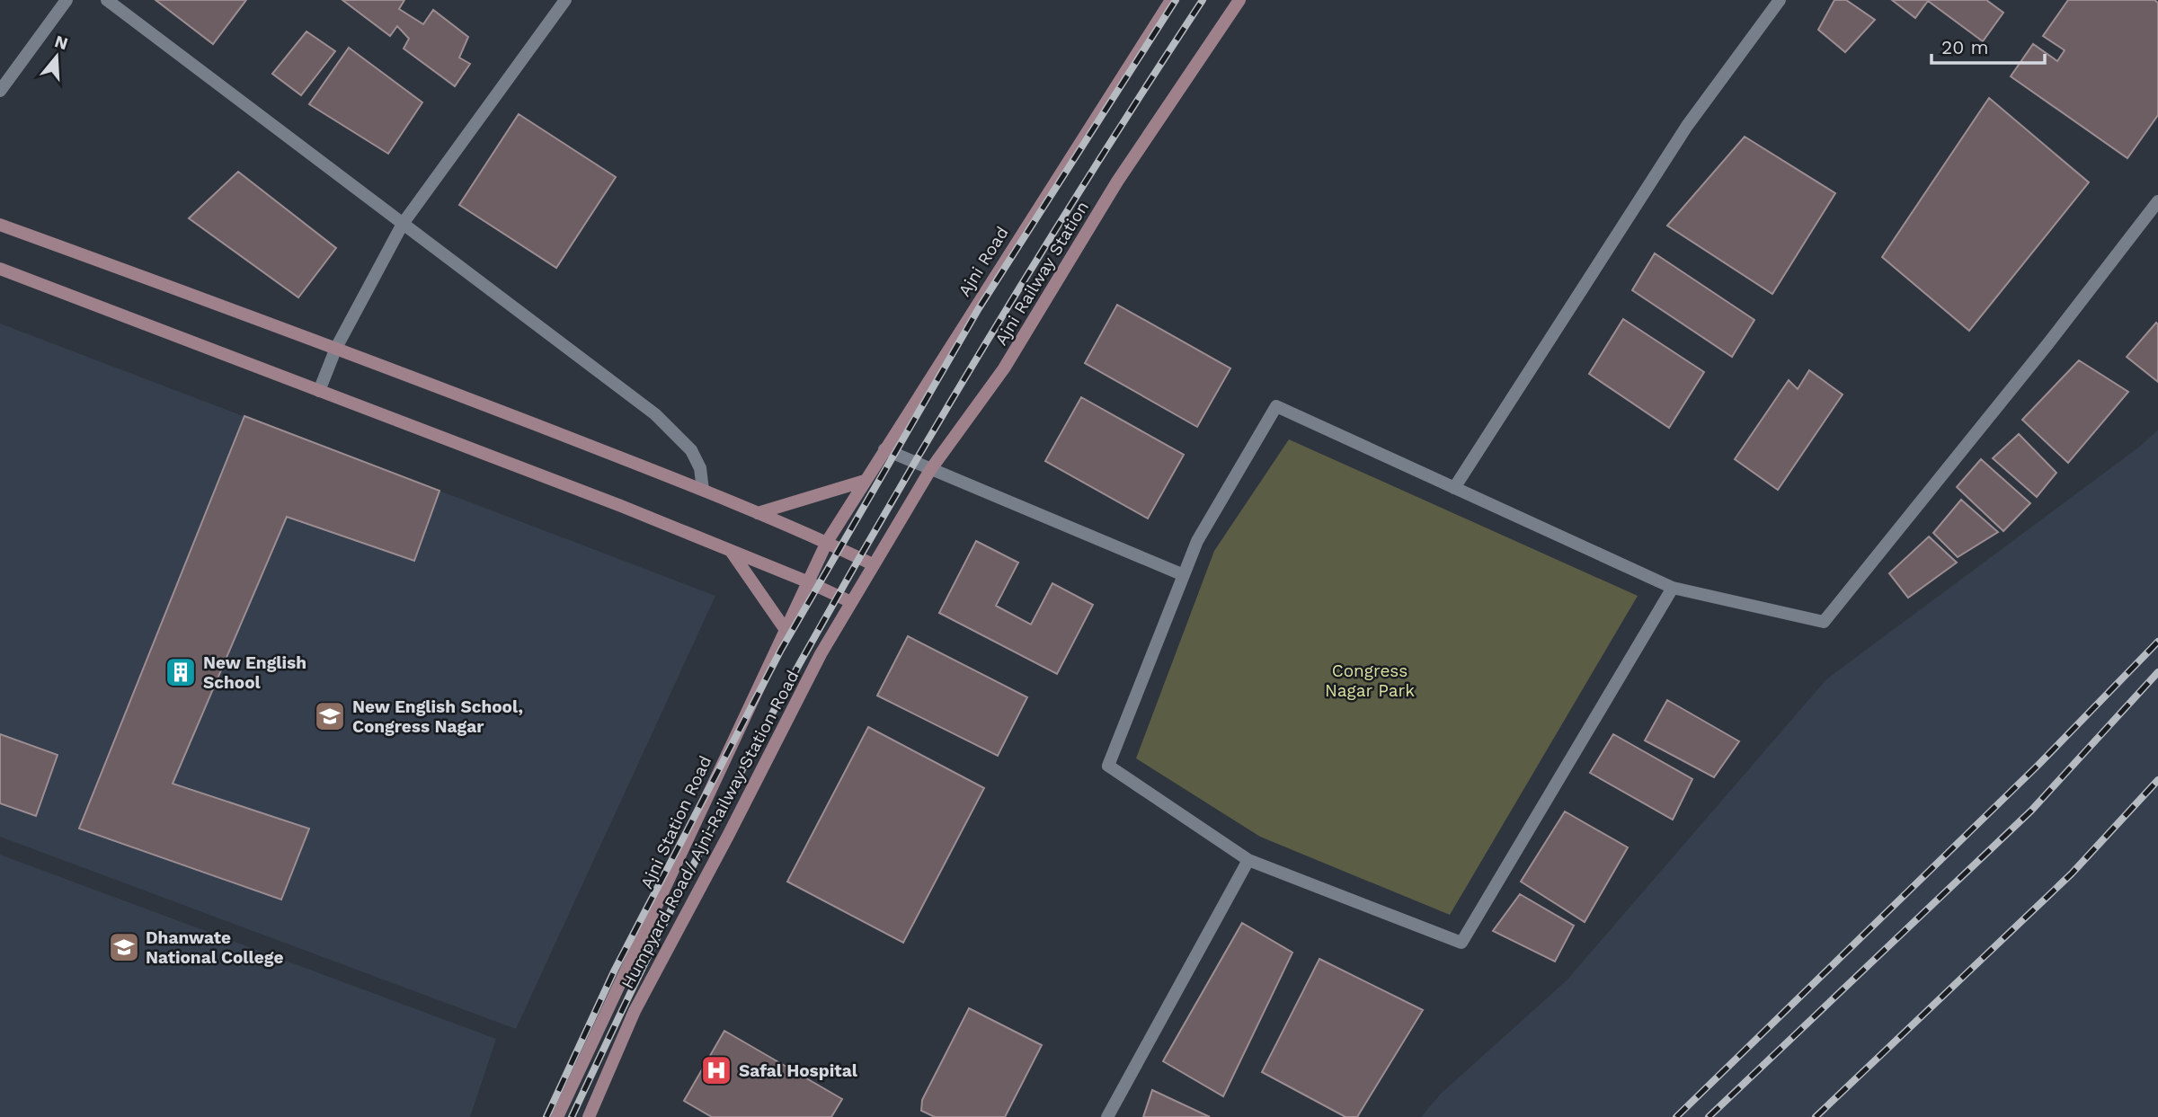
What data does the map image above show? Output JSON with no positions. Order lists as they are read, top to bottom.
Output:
{
  "streets": {
    "main road": [
      "Ajni Road",
      "Ajni Railway Station",
      "Ajni Station Road",
      "Humpyard Road/ Ajni Railway Station Road"
    ]
  },
  "crossings": [
    ["Ajni Road", "Ajni Station Road"],
    ["Ajni Railway Station", "Humpyard Road/ Ajni Railway Station Road"]
  ],
  "parks": ["Congress Nagar Park"],
  "places": {
    "building": ["New English School"],
    "school or university": ["New English School, Congress Nagar", "Dhanwate National College"],
    "hospital": ["Safal Hospital"]
  },
  "scale_bar": "20 m",
  "north": "top"
}
